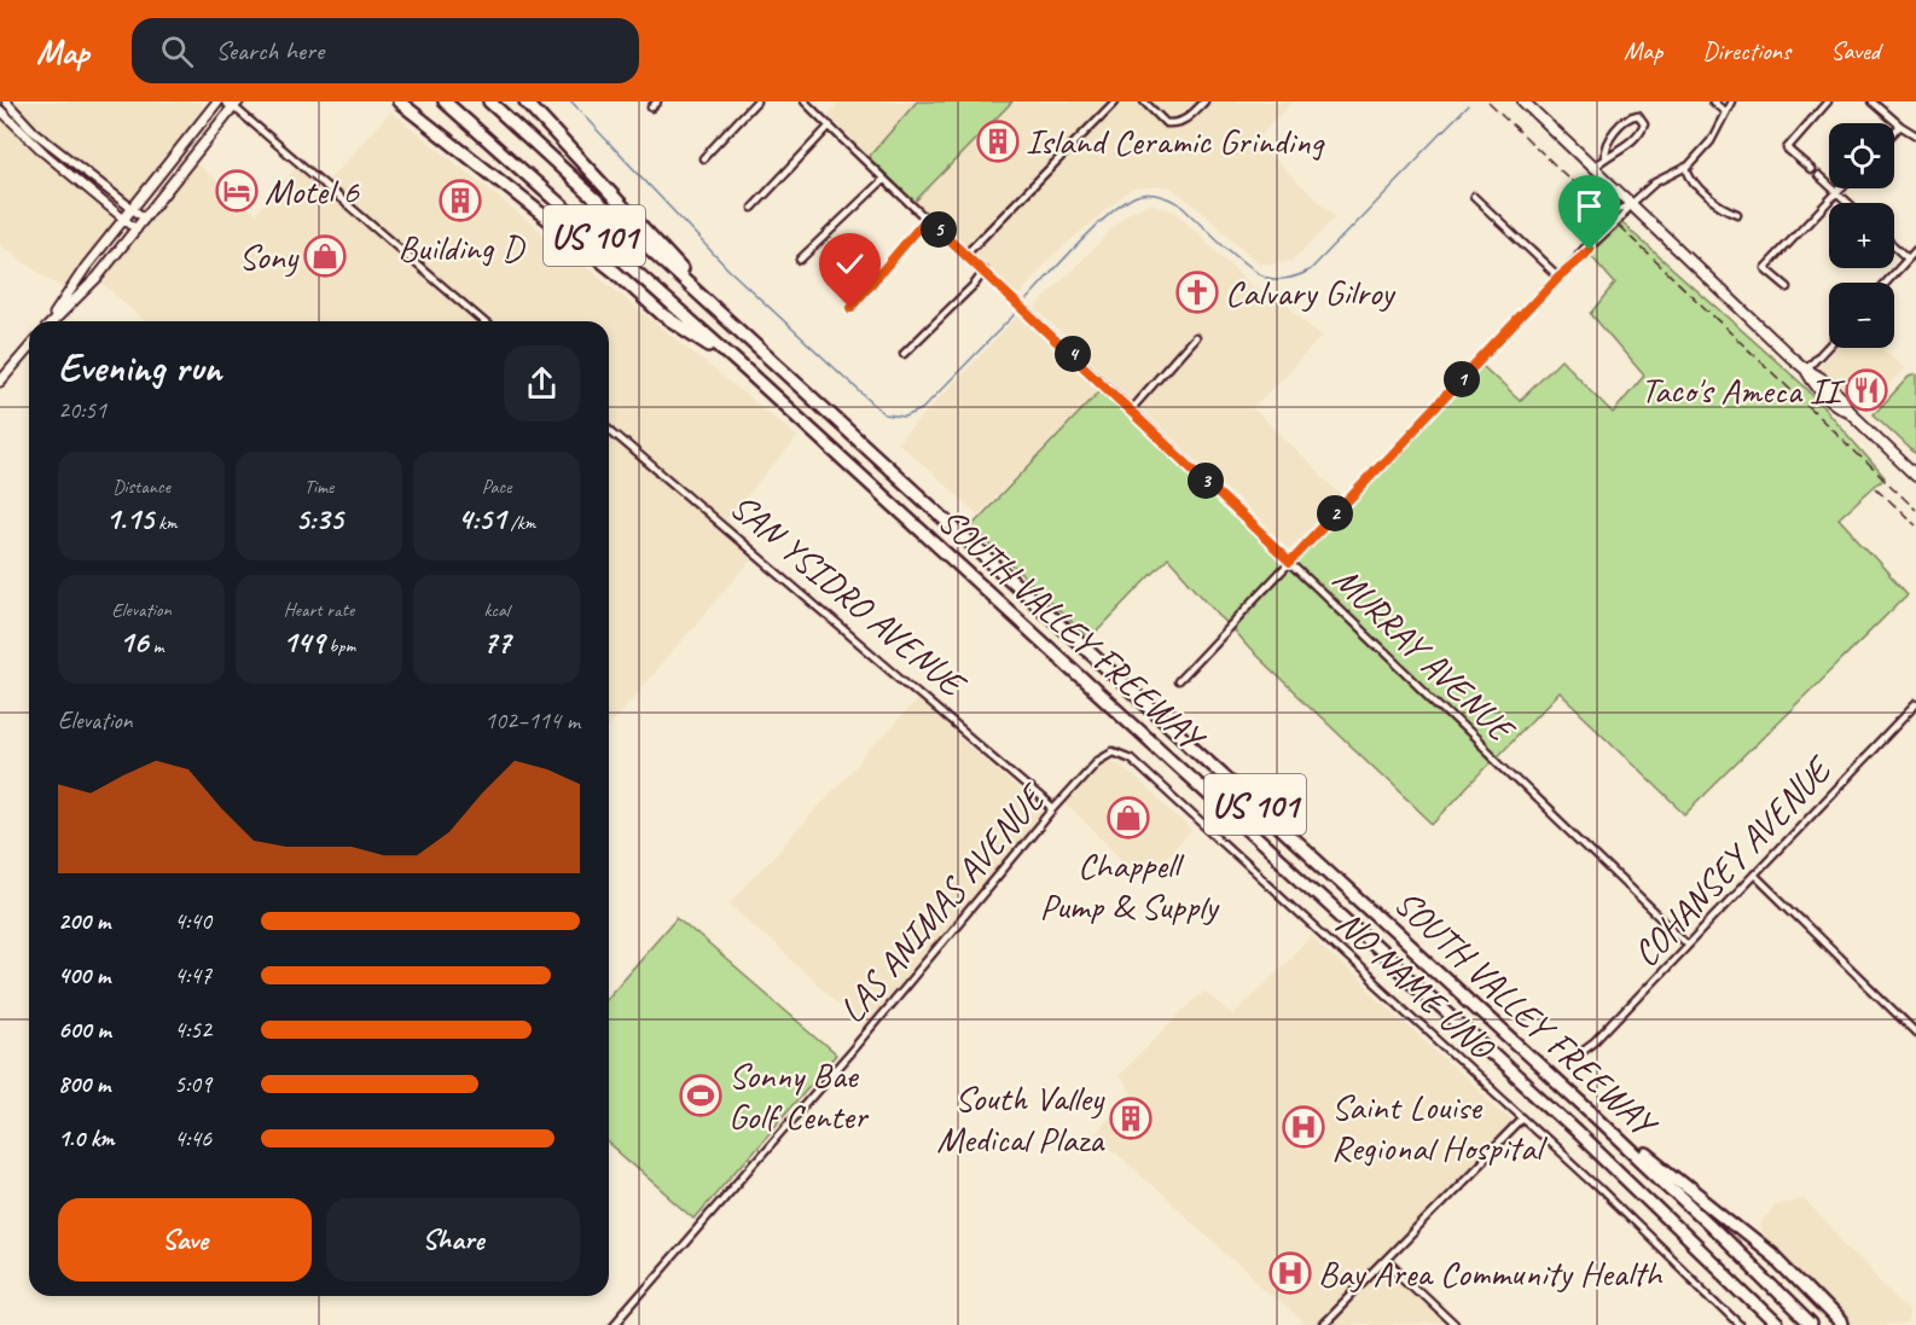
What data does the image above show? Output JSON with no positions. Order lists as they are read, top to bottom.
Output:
{
  "streets": {
    "highway": ["US 101", "SOUTH VALLEY FREEWAY"],
    "street": [
      "SAN YSIDRO AVENUE",
      "MURRAY AVENUE",
      "COHANSEY AVENUE",
      "LAS ANIMAS AVENUE",
      "NO NAME UNO"
    ]
  },
  "crossings": [
    ["SAN YSIDRO AVENUE", "LAS ANIMAS AVENUE"],
    ["MURRAY AVENUE", "COHANSEY AVENUE"],
    ["LAS ANIMAS AVENUE", "NO NAME UNO"]
  ],
  "places": {
    "building": ["Island Ceramic Grinding", "Building D", "South Valley Medical Plaza"],
    "hotel": ["Motel 6"],
    "shop": ["Sony", "Chappell Pump & Supply"],
    "church": ["Calvary Gilroy"],
    "restaurant": ["Taco's Ameca II"],
    "sports": ["Sonny Bae Golf Center"],
    "hospital": ["Saint Louise Regional Hospital", "Bay Area Community Health"]
  },
  "page": {
    "header": "Map",
    "search": "Search here",
    "nav": ["Map", "Directions", "Saved"],
    "map_buttons": ["+", "−"],
    "pins": [
      "5",
      "4",
      "1",
      "3",
      "2"
    ],
    "heading": ["Evening run", "20:51"],
    "stats": [
      ["Distance", "1.15 km"],
      ["Time", "5:35"],
      ["Pace", "4:51 /km"],
      ["Elevation", "16 m"],
      ["Heart rate", "149 bpm"],
      ["kcal", "77"]
    ],
    "chart": ["Elevation", "102–114 m"],
    "list": [
      {
        "name": "200 m",
        "note": "4:40"
      },
      {
        "name": "400 m",
        "note": "4:47"
      },
      {
        "name": "600 m",
        "note": "4:52"
      },
      {
        "name": "800 m",
        "note": "5:09"
      },
      {
        "name": "1.0 km",
        "note": "4:46"
      }
    ],
    "buttons": ["Save", "Share"]
  }
}
